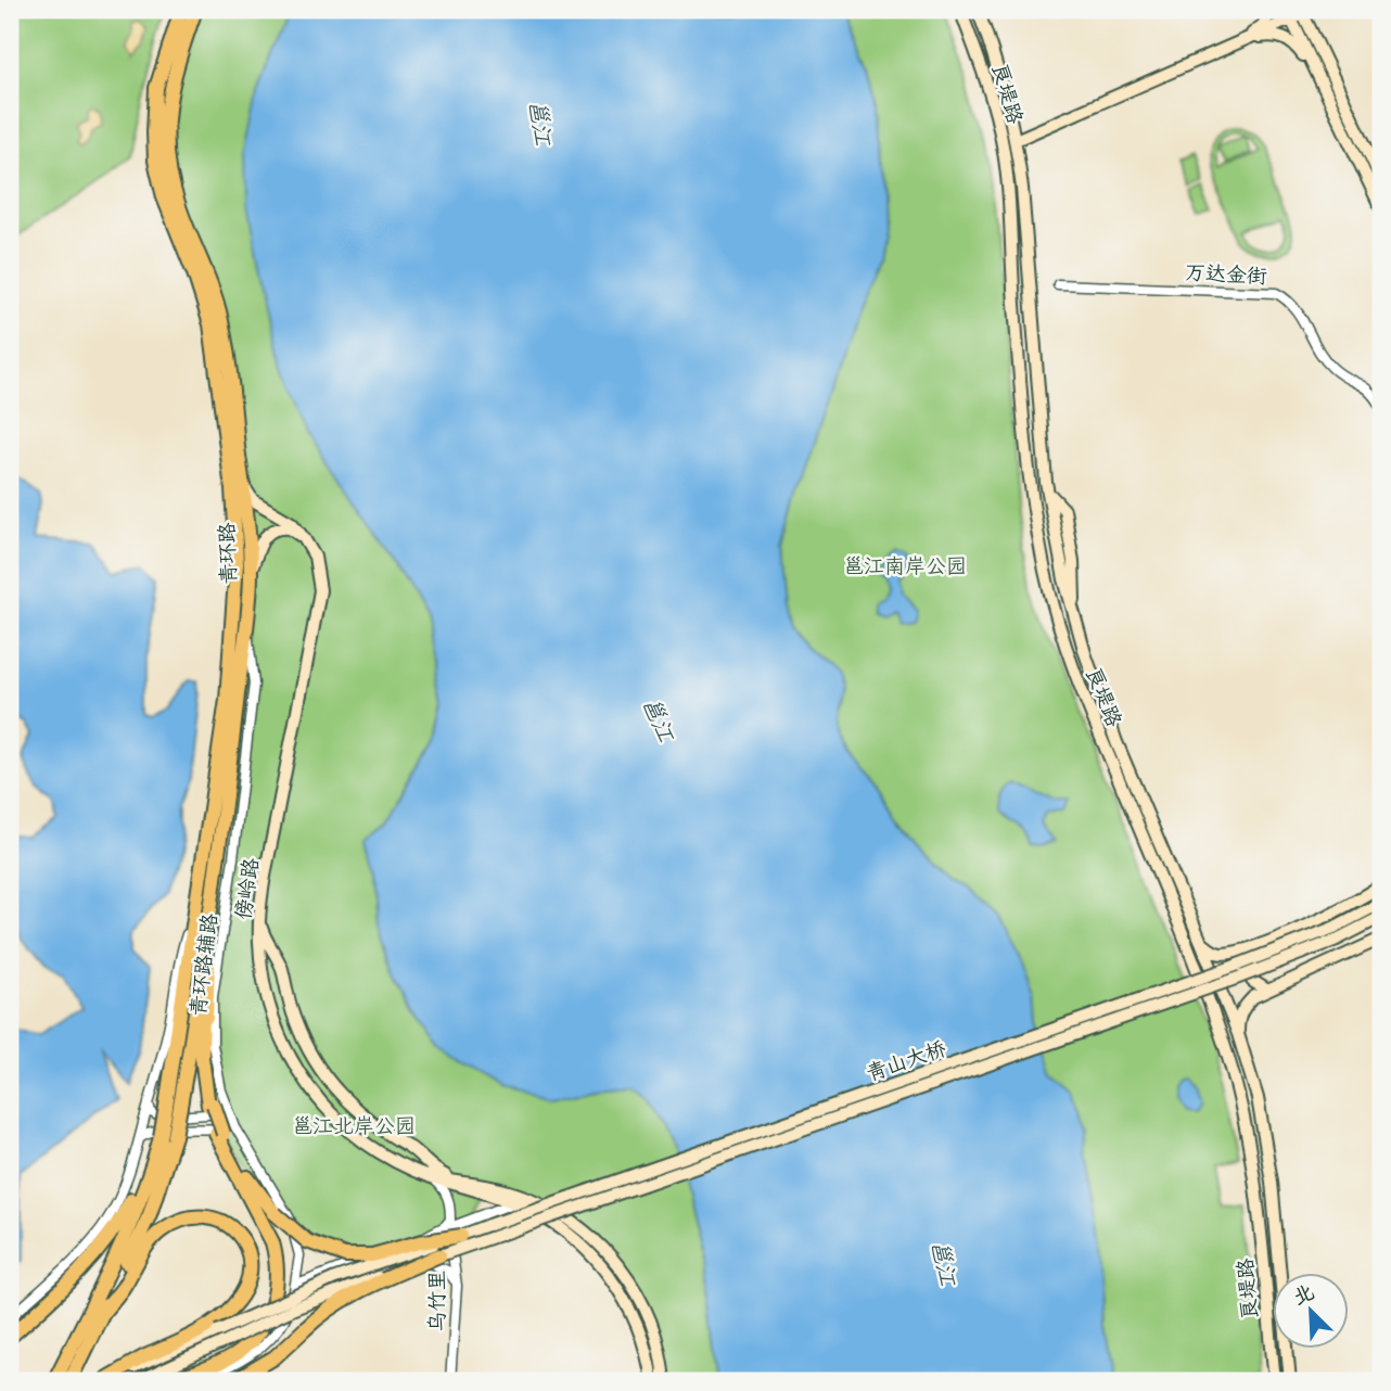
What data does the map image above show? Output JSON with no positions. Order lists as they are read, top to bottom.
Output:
{
  "streets": {
    "main road": [
      "良堤路",
      "青环路",
      "傍岭路",
      "青山大桥"
    ],
    "street": ["万达金街", "青环路辅路", "乌竹里"]
  },
  "crossings": [
    ["青环路", "青环路辅路"],
    ["傍岭路", "乌竹里"]
  ],
  "water": ["邕江"],
  "parks": ["邕江南岸公园", "邕江北岸公园"],
  "north": "top left"
}
